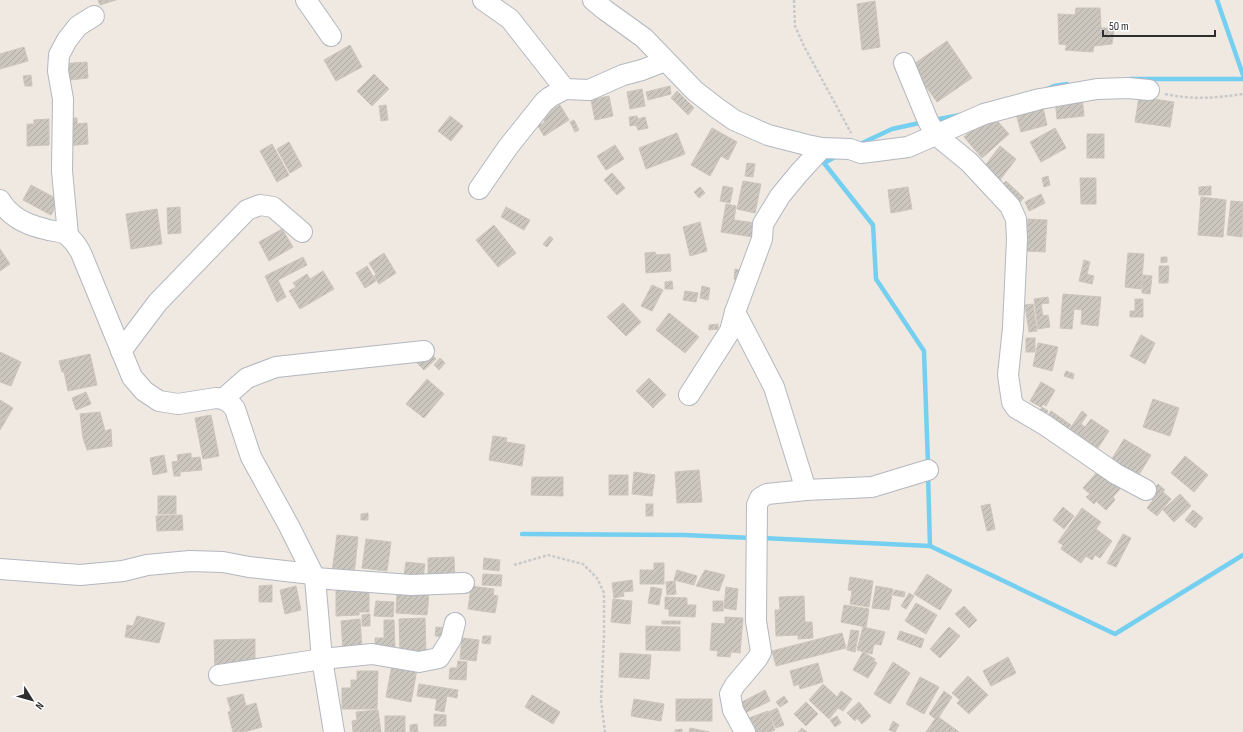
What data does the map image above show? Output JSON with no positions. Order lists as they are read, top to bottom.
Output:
{
  "scale_bar": "50 m",
  "north": "bottom right"
}
